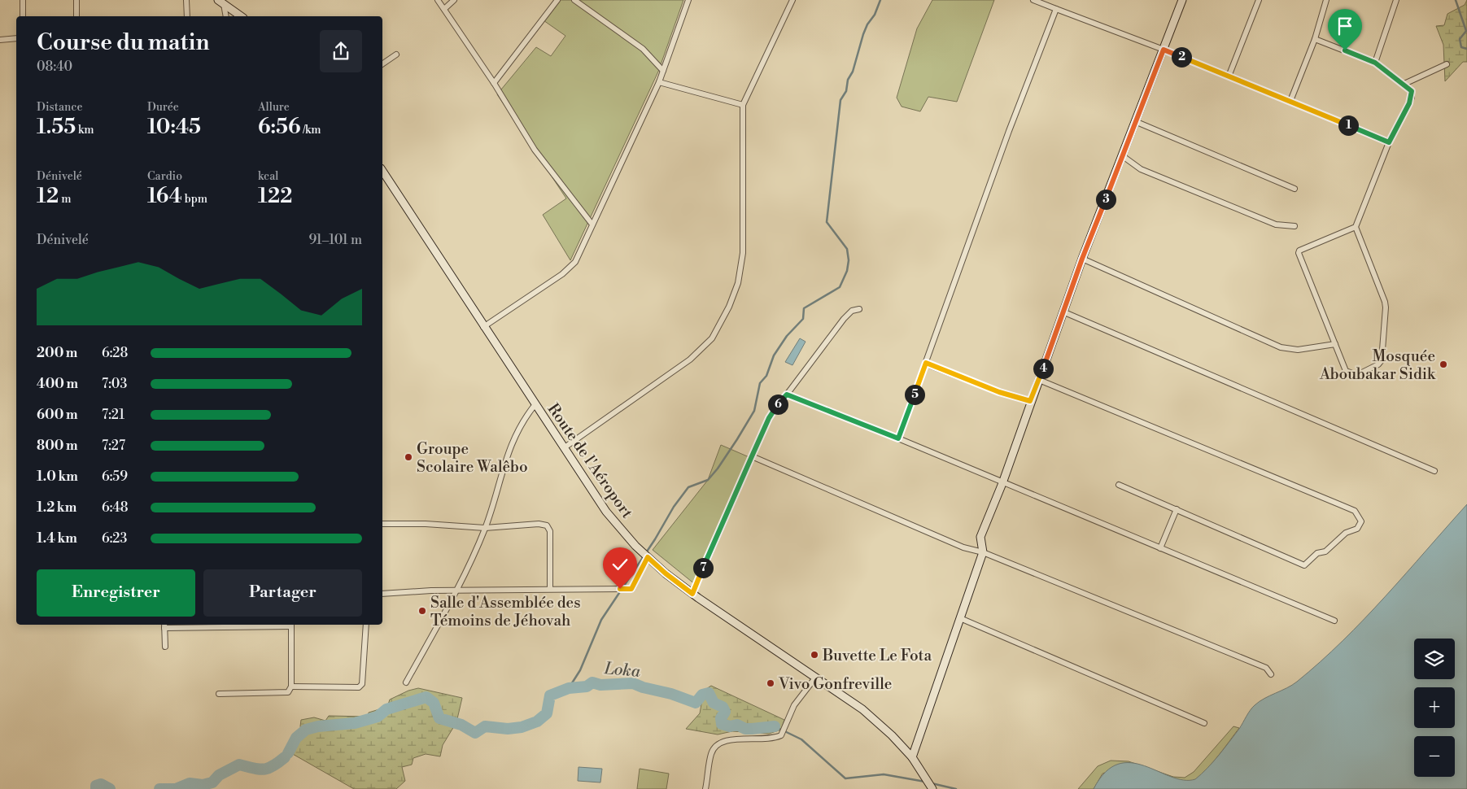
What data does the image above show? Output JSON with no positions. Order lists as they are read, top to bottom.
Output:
{
  "streets": {
    "main road": ["Route de l'Aéroport"]
  },
  "water": ["Loka"],
  "places": [
    "Mosquée Aboubakar Sidik",
    "Groupe Scolaire Walêbo",
    "Salle d'Assemblée des Témoins de Jéhovah",
    "Buvette Le Fota",
    "Vivo Gonfreville"
  ],
  "page": {
    "heading": ["Course du matin", "08:40"],
    "pins": [
      "2",
      "1",
      "3",
      "4",
      "5",
      "6",
      "7"
    ],
    "stats": [
      ["Distance", "1.55 km"],
      ["Durée", "10:45"],
      ["Allure", "6:56 /km"],
      ["Dénivelé", "12 m"],
      ["Cardio", "164 bpm"],
      ["kcal", "122"]
    ],
    "chart": ["Dénivelé", "91–101 m"],
    "list": [
      {
        "name": "200 m",
        "note": "6:28"
      },
      {
        "name": "400 m",
        "note": "7:03"
      },
      {
        "name": "600 m",
        "note": "7:21"
      },
      {
        "name": "800 m",
        "note": "7:27"
      },
      {
        "name": "1.0 km",
        "note": "6:59"
      },
      {
        "name": "1.2 km",
        "note": "6:48"
      },
      {
        "name": "1.4 km",
        "note": "6:23"
      }
    ],
    "buttons": ["Enregistrer", "Partager"],
    "map_buttons": ["+", "−"]
  }
}
